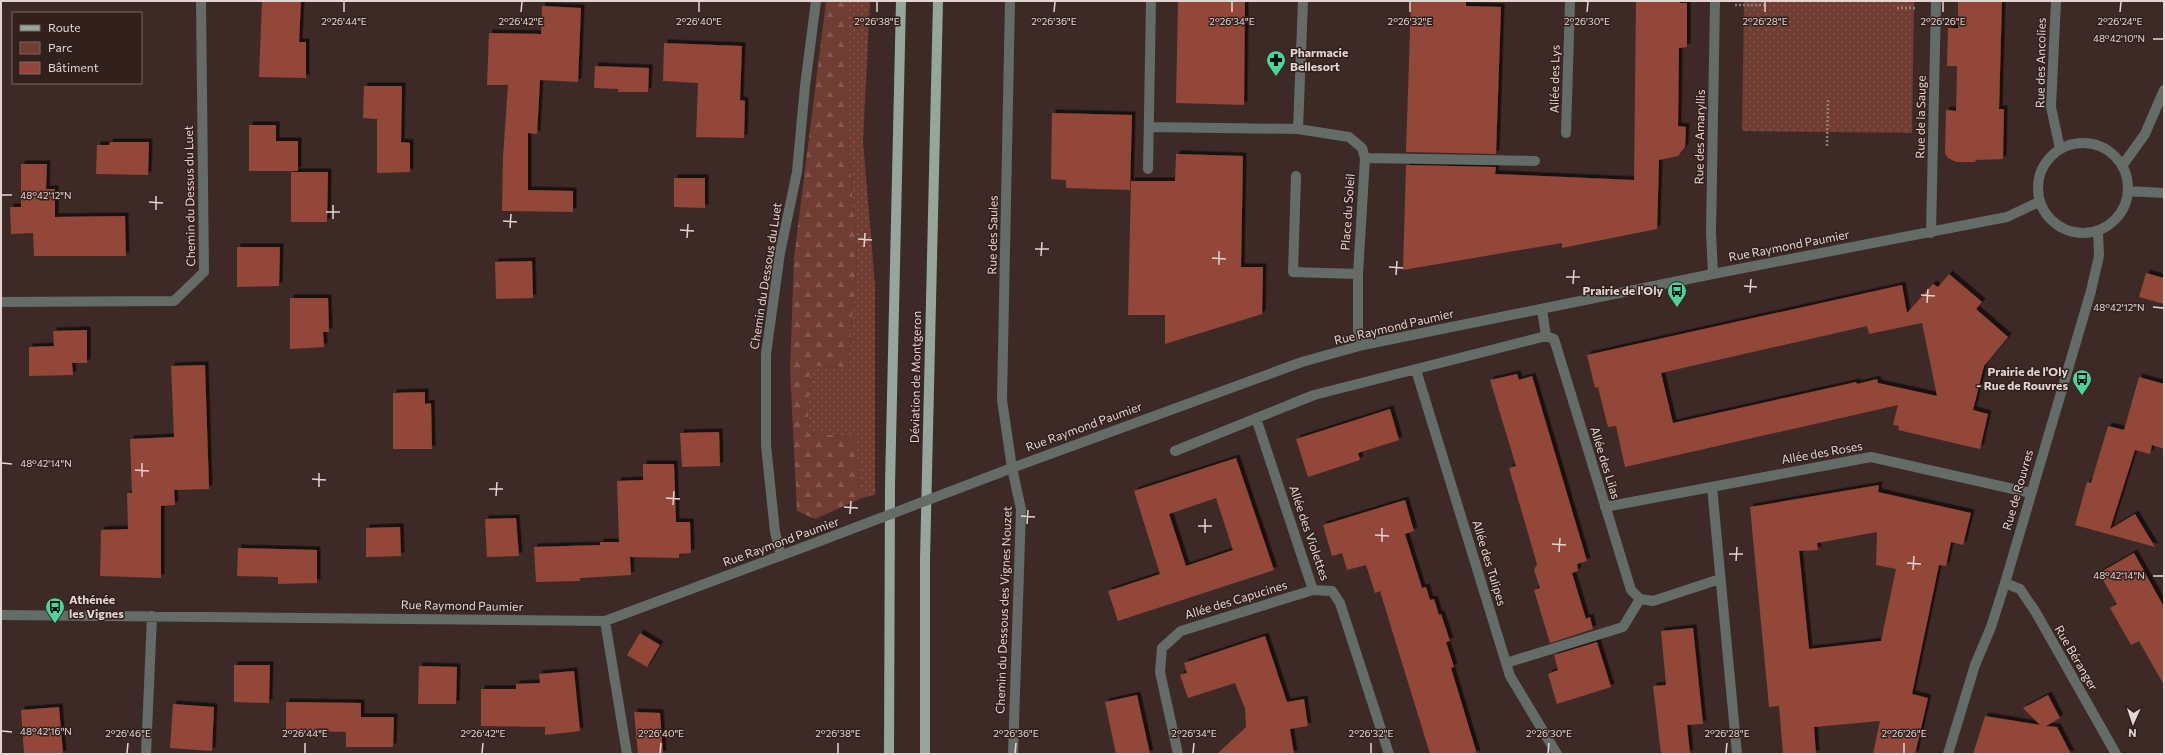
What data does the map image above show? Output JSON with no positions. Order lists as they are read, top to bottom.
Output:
{
  "streets": {
    "main road": ["Déviation de Montgeron"],
    "street": [
      "Rue des Ancolies",
      "Allée des Lys",
      "Rue de la Sauge",
      "Rue des Amaryllis",
      "Chemin du Dessus du Luet",
      "Place du Soleil",
      "Rue des Saules",
      "Rue Raymond Paumier",
      "Chemin du Dessous du Luet",
      "Allée des Roses",
      "Allée des Lilas",
      "Rue de Rouvres",
      "Allée des Violettes",
      "Allée des Tulipes",
      "Allée des Capucines",
      "Chemin du Dessous des Vignes Nouzet",
      "Rue Béranger"
    ]
  },
  "crossings": [
    ["Rue des Ancolies", "Rue Raymond Paumier"],
    ["Rue des Ancolies", "Rue de Rouvres"],
    ["Rue de la Sauge", "Rue Raymond Paumier"],
    ["Rue des Amaryllis", "Rue Raymond Paumier"],
    ["Place du Soleil", "Rue Raymond Paumier"],
    ["Rue des Saules", "Rue Raymond Paumier"],
    ["Rue des Saules", "Chemin du Dessous des Vignes Nouzet"],
    ["Rue Raymond Paumier", "Chemin du Dessous du Luet"],
    ["Rue Raymond Paumier", "Rue de Rouvres"],
    ["Rue Raymond Paumier", "Chemin du Dessous des Vignes Nouzet"],
    ["Allée des Roses", "Allée des Lilas"],
    ["Allée des Roses", "Rue de Rouvres"],
    ["Rue de Rouvres", "Rue Béranger"],
    ["Allée des Violettes", "Allée des Capucines"]
  ],
  "places": {
    "pharmacy": ["Pharmacie Bellesort"],
    "bus stop": ["Prairie de l'Oly", "Prairie de l'Oly - Rue de Rouvres", "Athénée les Vignes"]
  },
  "legend": ["Route", "Parc", "Bâtiment"],
  "north": "bottom",
  "coordinates": [
    "2°26'44\"E",
    "2°26'42\"E",
    "2°26'40\"E",
    "2°26'38\"E",
    "2°26'36\"E",
    "2°26'34\"E",
    "2°26'32\"E",
    "2°26'30\"E",
    "2°26'28\"E",
    "2°26'26\"E",
    "2°26'24\"E",
    "48°42'10\"N",
    "48°42'12\"N",
    "48°42'14\"N",
    "48°42'16\"N",
    "2°26'46\"E"
  ]
}
